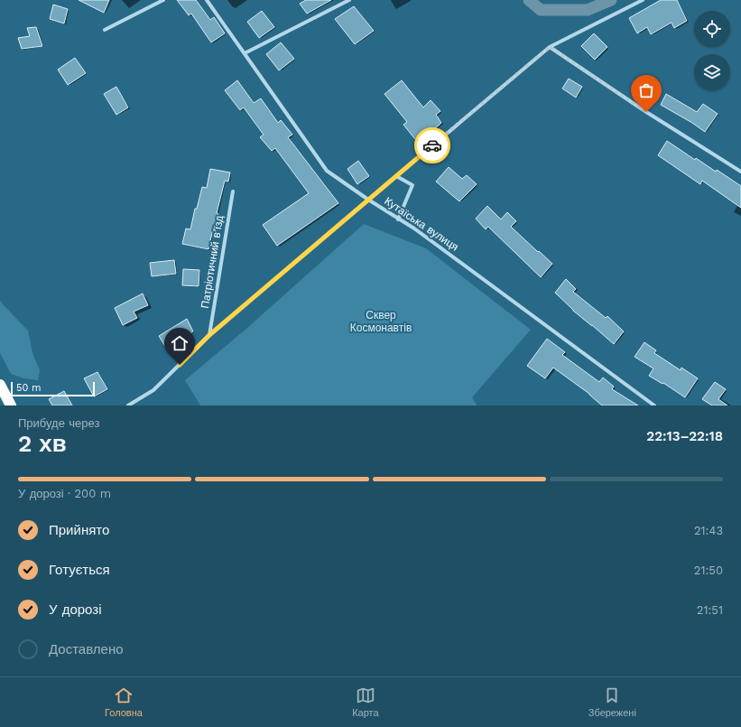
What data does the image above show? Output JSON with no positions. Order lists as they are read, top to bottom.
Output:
{
  "streets": {
    "street": ["Кутаїська вулиця", "Патріотичний в’їзд"]
  },
  "parks": ["Сквер Космонавтів"],
  "scale_bar": "50 m",
  "page": {
    "scale": "50 m",
    "heading": ["2 хв", "Прибуде через", "22:13–22:18"],
    "bar": "У дорозі · 200 m",
    "list": [
      ["Прийнято", "21:43"],
      ["Готується", "21:50"],
      ["У дорозі", "21:51"],
      "Доставлено"
    ],
    "tabs": ["Головна", "Карта", "Збережені"]
  }
}
